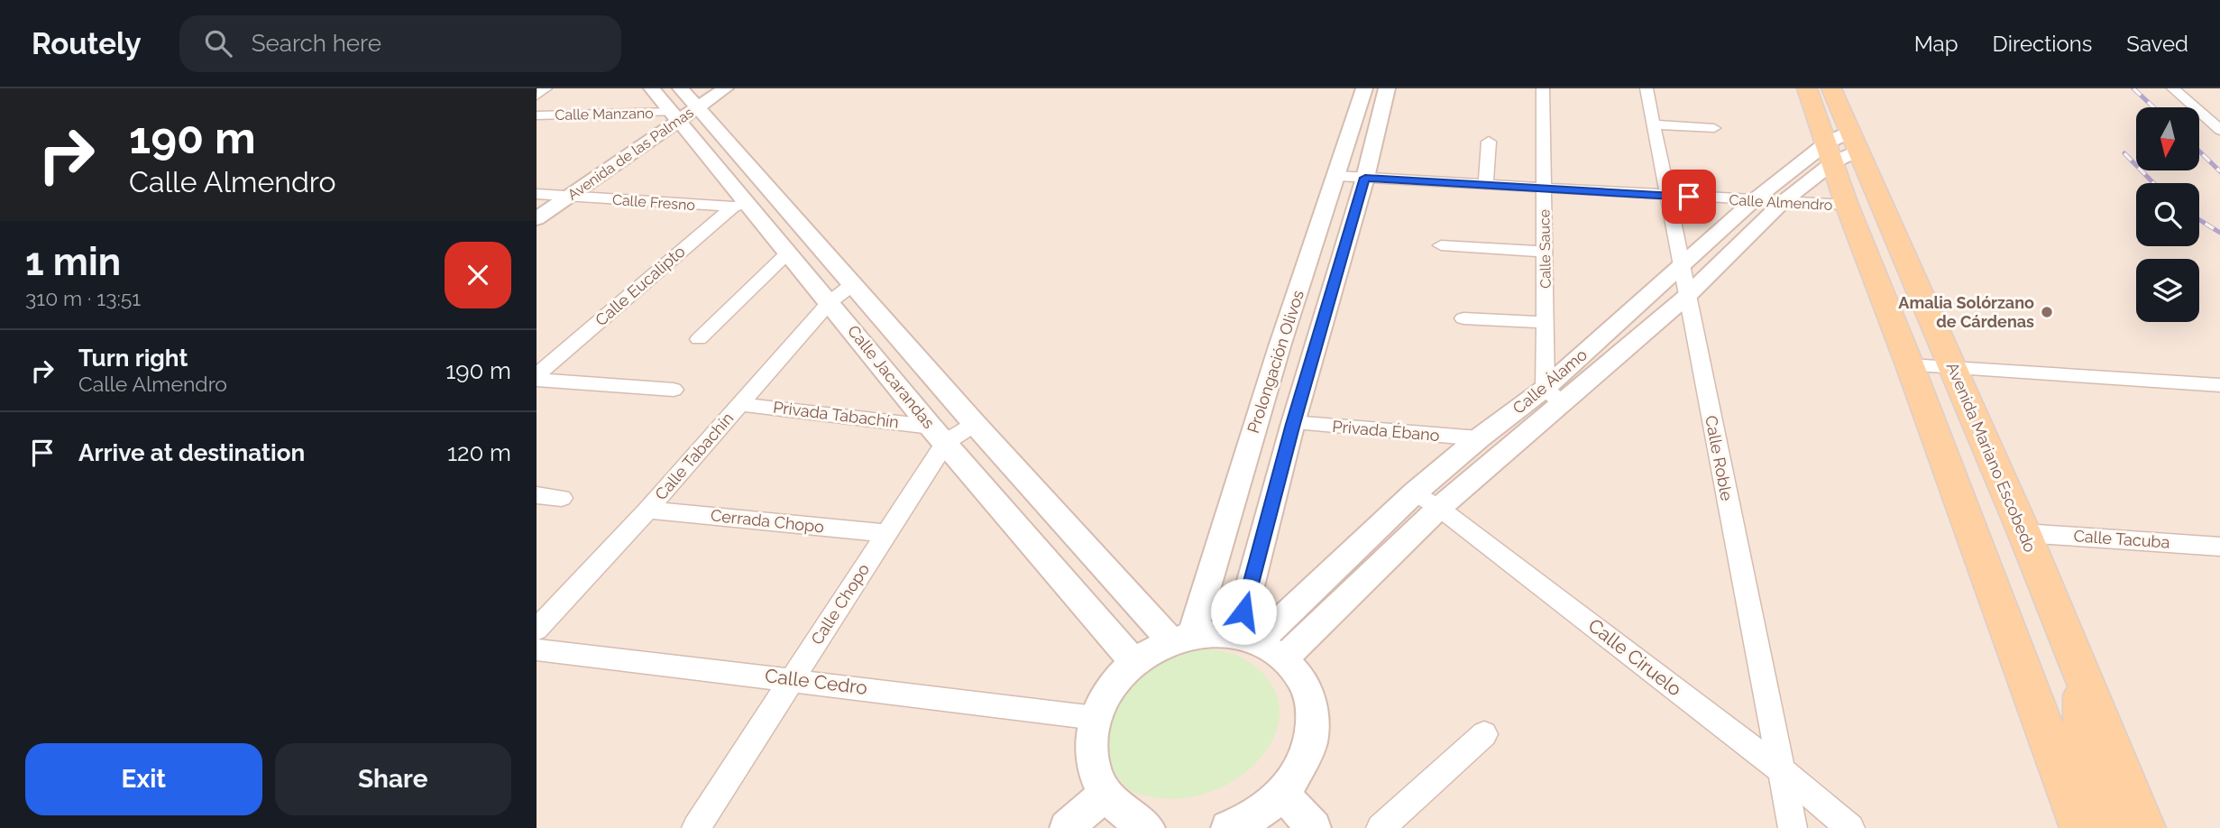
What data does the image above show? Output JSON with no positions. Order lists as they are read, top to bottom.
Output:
{
  "streets": {
    "main road": ["Avenida Mariano Escobedo"],
    "street": [
      "Calle Manzano",
      "Avenida de las Palmas",
      "Calle Fresno",
      "Calle Almendro",
      "Calle Sauce",
      "Calle Eucalipto",
      "Prolongación Olivos",
      "Calle Jacarandas",
      "Calle Álamo",
      "Privada Tabachín",
      "Privada Ébano",
      "Calle Tabachín",
      "Calle Roble",
      "Cerrada Chopo",
      "Calle Tacuba",
      "Calle Chopo",
      "Calle Ciruelo",
      "Calle Cedro"
    ]
  },
  "crossings": [
    ["Calle Manzano", "Avenida de las Palmas"],
    ["Calle Manzano", "Calle Jacarandas"],
    ["Avenida de las Palmas", "Calle Fresno"],
    ["Avenida de las Palmas", "Calle Jacarandas"],
    ["Calle Fresno", "Calle Eucalipto"],
    ["Calle Fresno", "Calle Jacarandas"],
    ["Calle Almendro", "Calle Sauce"],
    ["Calle Almendro", "Prolongación Olivos"],
    ["Calle Almendro", "Calle Álamo"],
    ["Calle Almendro", "Calle Roble"],
    ["Calle Sauce", "Calle Álamo"],
    ["Calle Eucalipto", "Calle Jacarandas"],
    ["Prolongación Olivos", "Calle Jacarandas"],
    ["Prolongación Olivos", "Calle Álamo"],
    ["Prolongación Olivos", "Privada Ébano"],
    ["Calle Jacarandas", "Privada Tabachín"],
    ["Calle Jacarandas", "Calle Tabachín"],
    ["Calle Jacarandas", "Calle Chopo"],
    ["Calle Álamo", "Privada Ébano"],
    ["Calle Álamo", "Avenida Mariano Escobedo"],
    ["Calle Álamo", "Calle Roble"],
    ["Calle Álamo", "Calle Ciruelo"],
    ["Privada Tabachín", "Calle Tabachín"],
    ["Privada Tabachín", "Calle Chopo"],
    ["Calle Tabachín", "Cerrada Chopo"],
    ["Avenida Mariano Escobedo", "Calle Tacuba"],
    ["Calle Roble", "Calle Ciruelo"],
    ["Cerrada Chopo", "Calle Chopo"],
    ["Calle Chopo", "Calle Cedro"]
  ],
  "places": ["Amalia Solórzano de Cárdenas"],
  "north": "bottom",
  "page": {
    "header": "Routely",
    "search": "Search here",
    "nav": ["Map", "Directions", "Saved"],
    "turn": ["190 m", "Calle Almendro"],
    "heading": ["1 min", "310 m · 13:51"],
    "list": [
      {
        "name": "Turn right",
        "note": "Calle Almendro",
        "value": "190 m"
      },
      {
        "name": "Arrive at destination",
        "value": "120 m"
      }
    ],
    "buttons": ["Exit", "Share"]
  }
}
